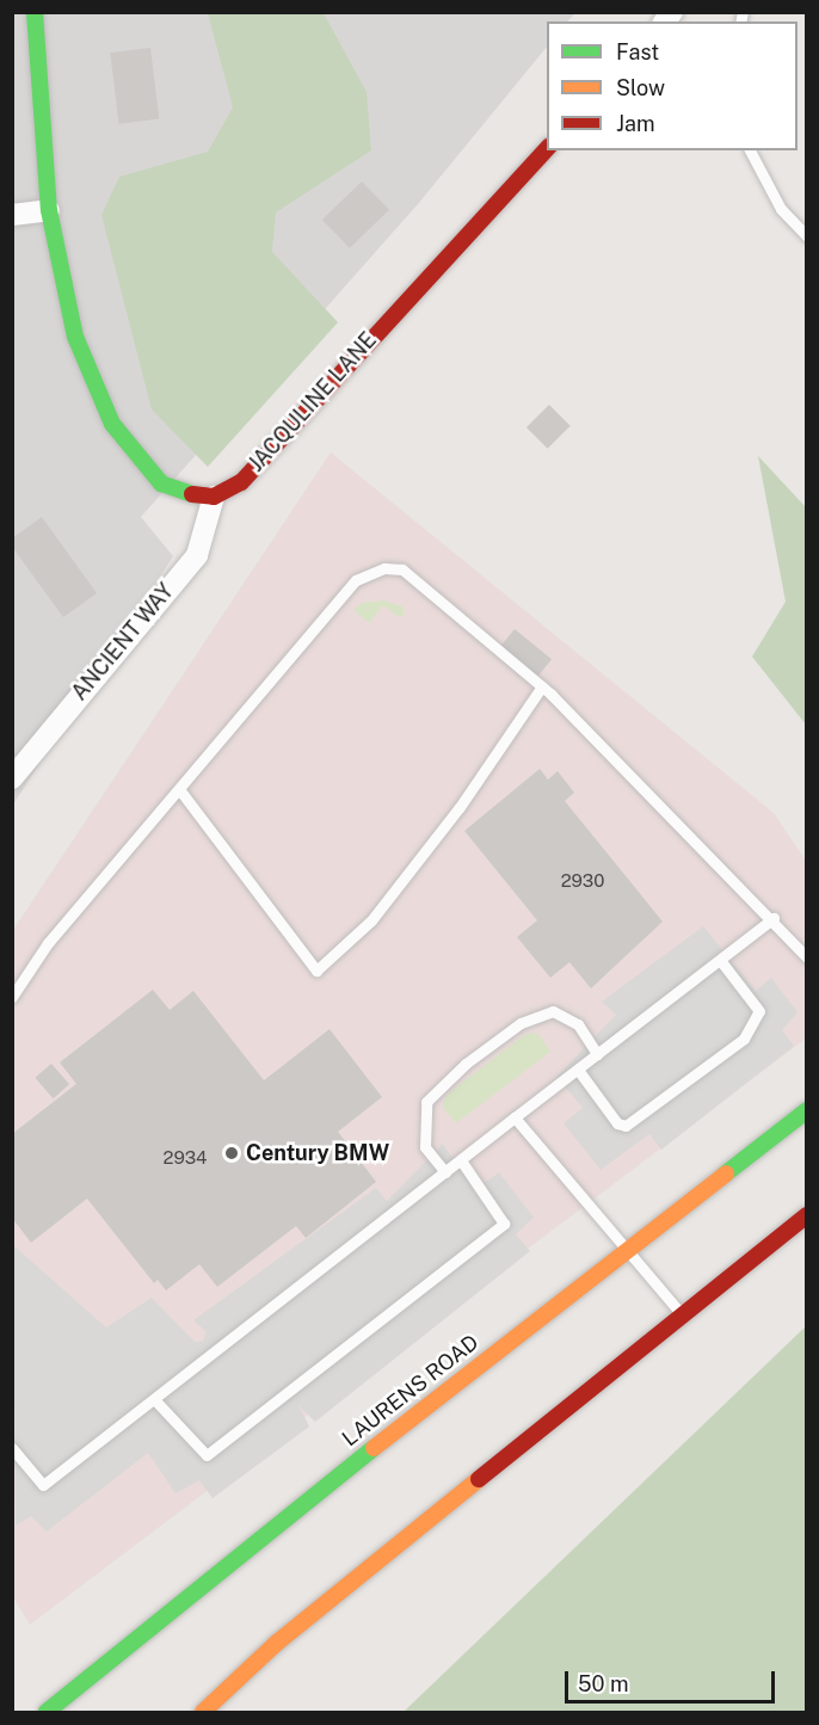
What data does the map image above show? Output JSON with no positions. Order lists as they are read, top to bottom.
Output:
{
  "streets": {
    "main road": ["JACQULINE LANE", "LAURENS ROAD"],
    "street": ["ANCIENT WAY"]
  },
  "crossings": [
    ["JACQULINE LANE", "ANCIENT WAY"]
  ],
  "places": ["Century BMW"],
  "house_numbers": ["2930", "2934"],
  "legend": ["Fast", "Slow", "Jam"],
  "scale_bar": "50 m"
}
